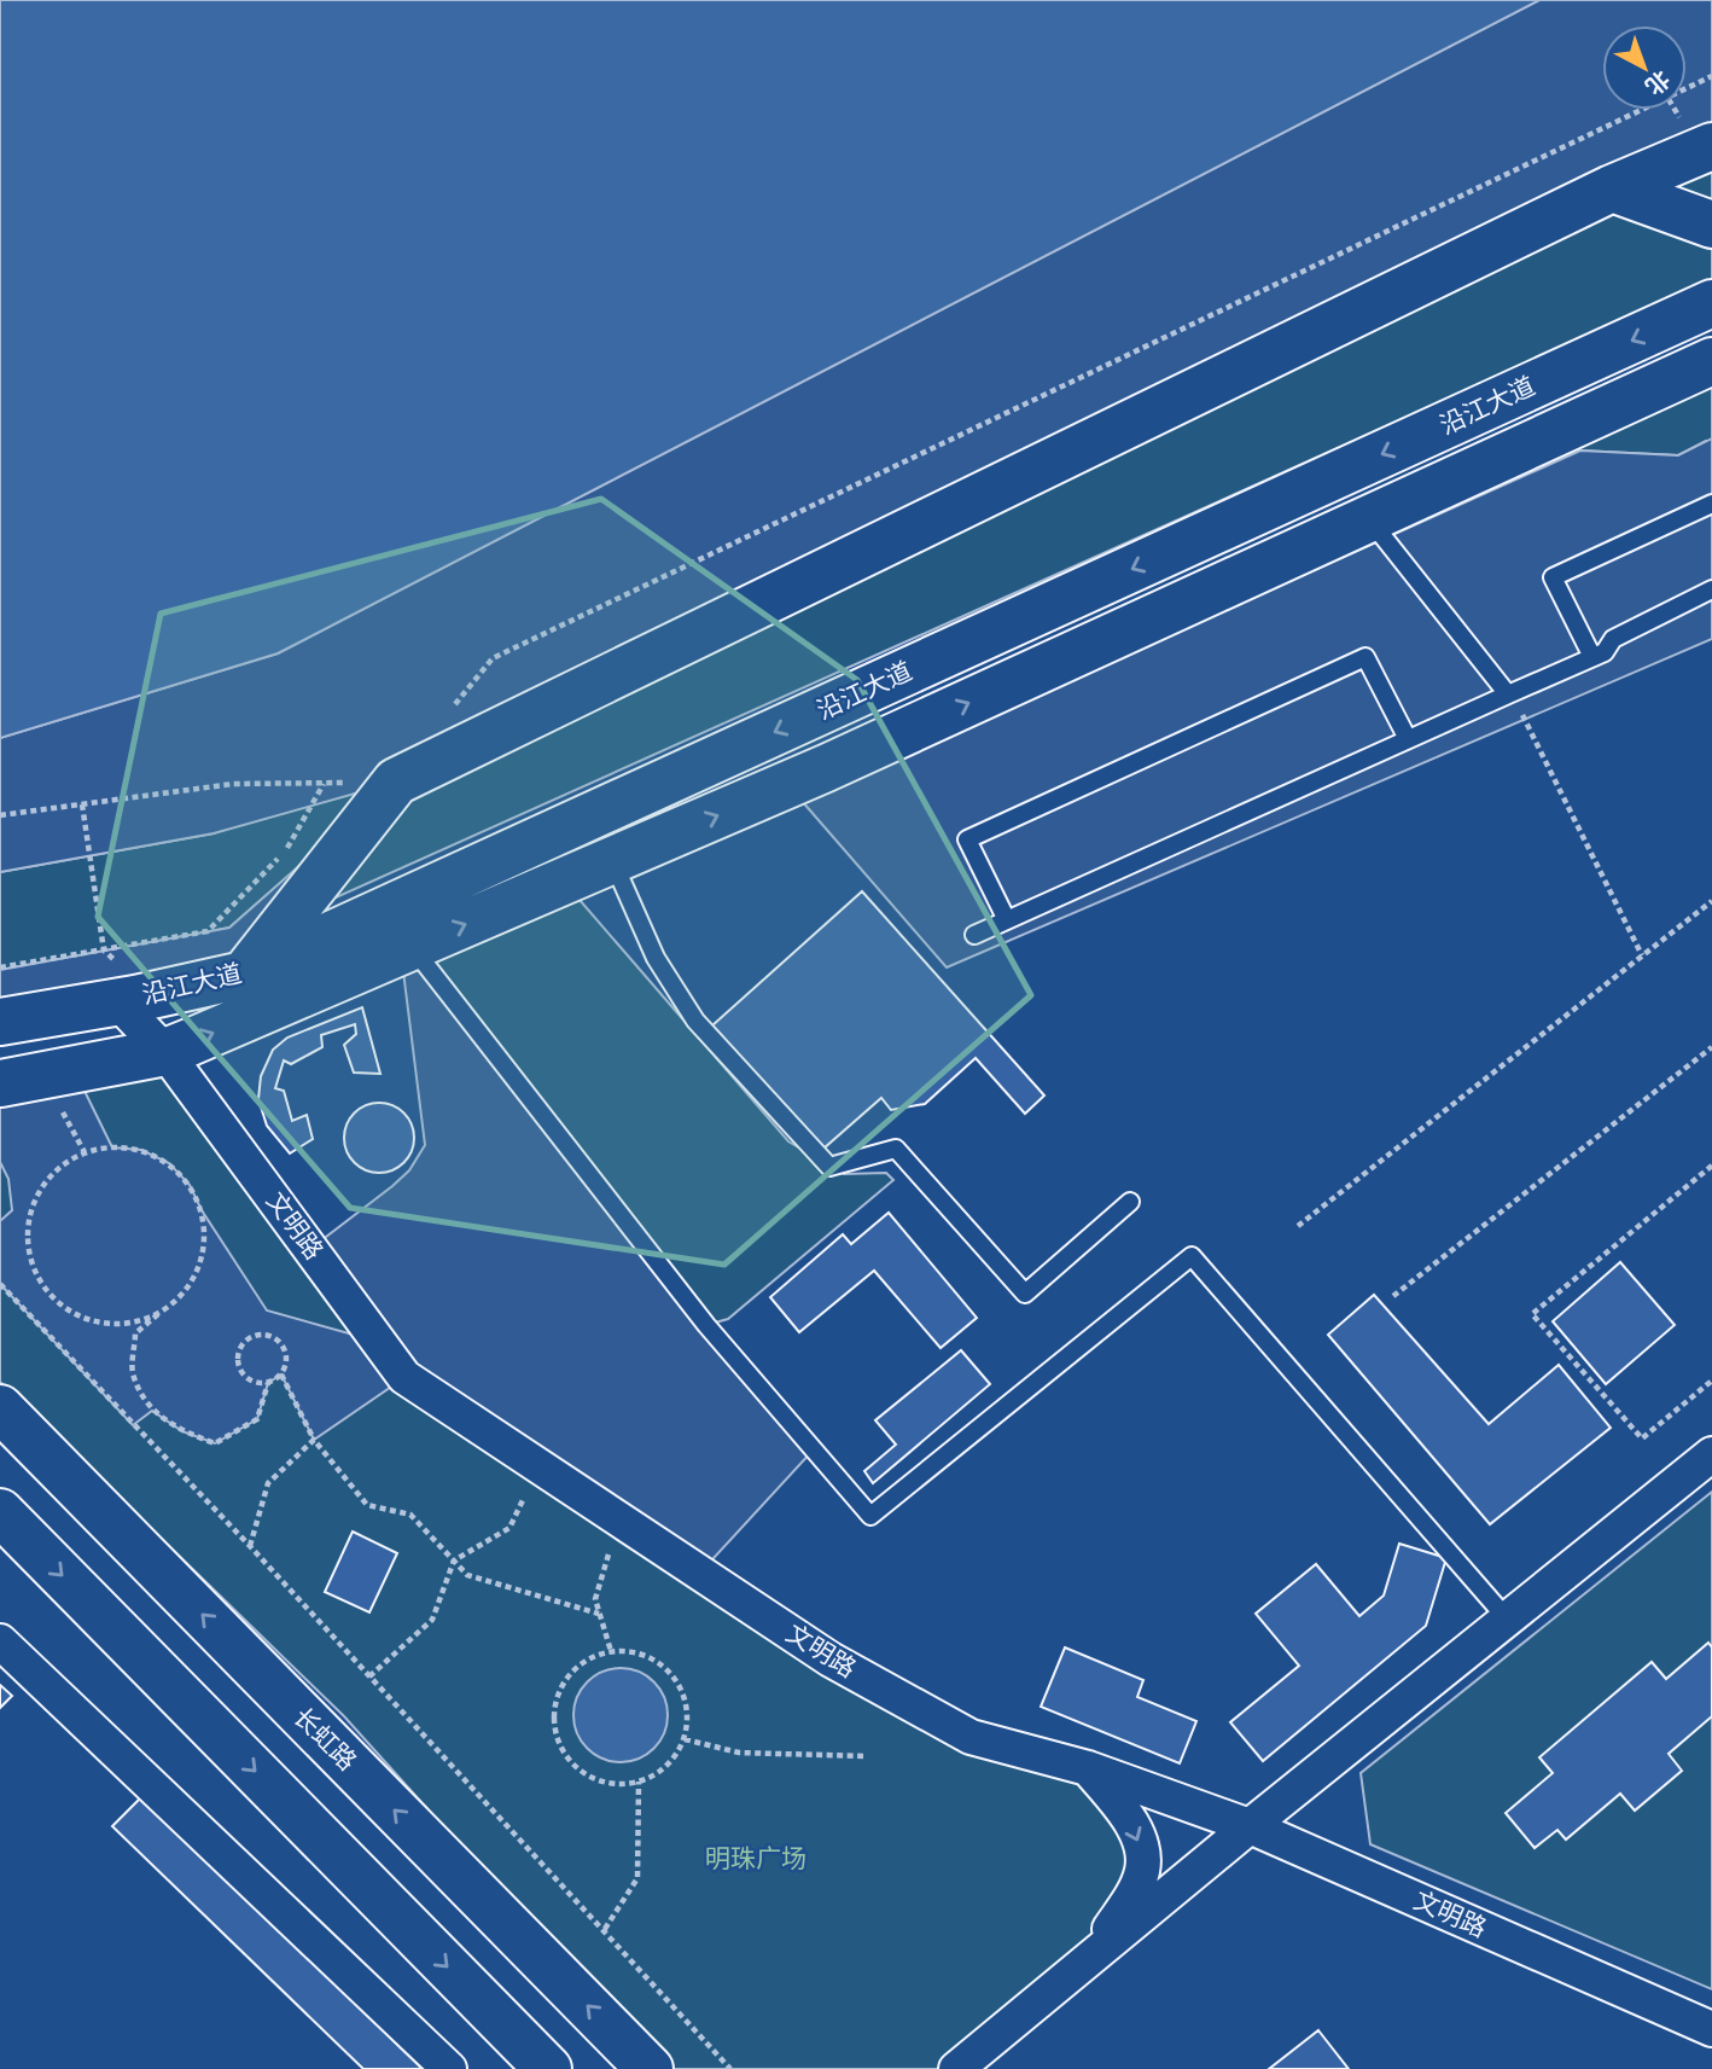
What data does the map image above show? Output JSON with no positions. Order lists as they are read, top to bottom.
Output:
{
  "streets": {
    "main road": ["沿江大道", "长虹路"],
    "street": ["文明路"]
  },
  "crossings": [
    ["沿江大道", "文明路"]
  ],
  "parks": ["明珠广场"],
  "north": "bottom right"
}
